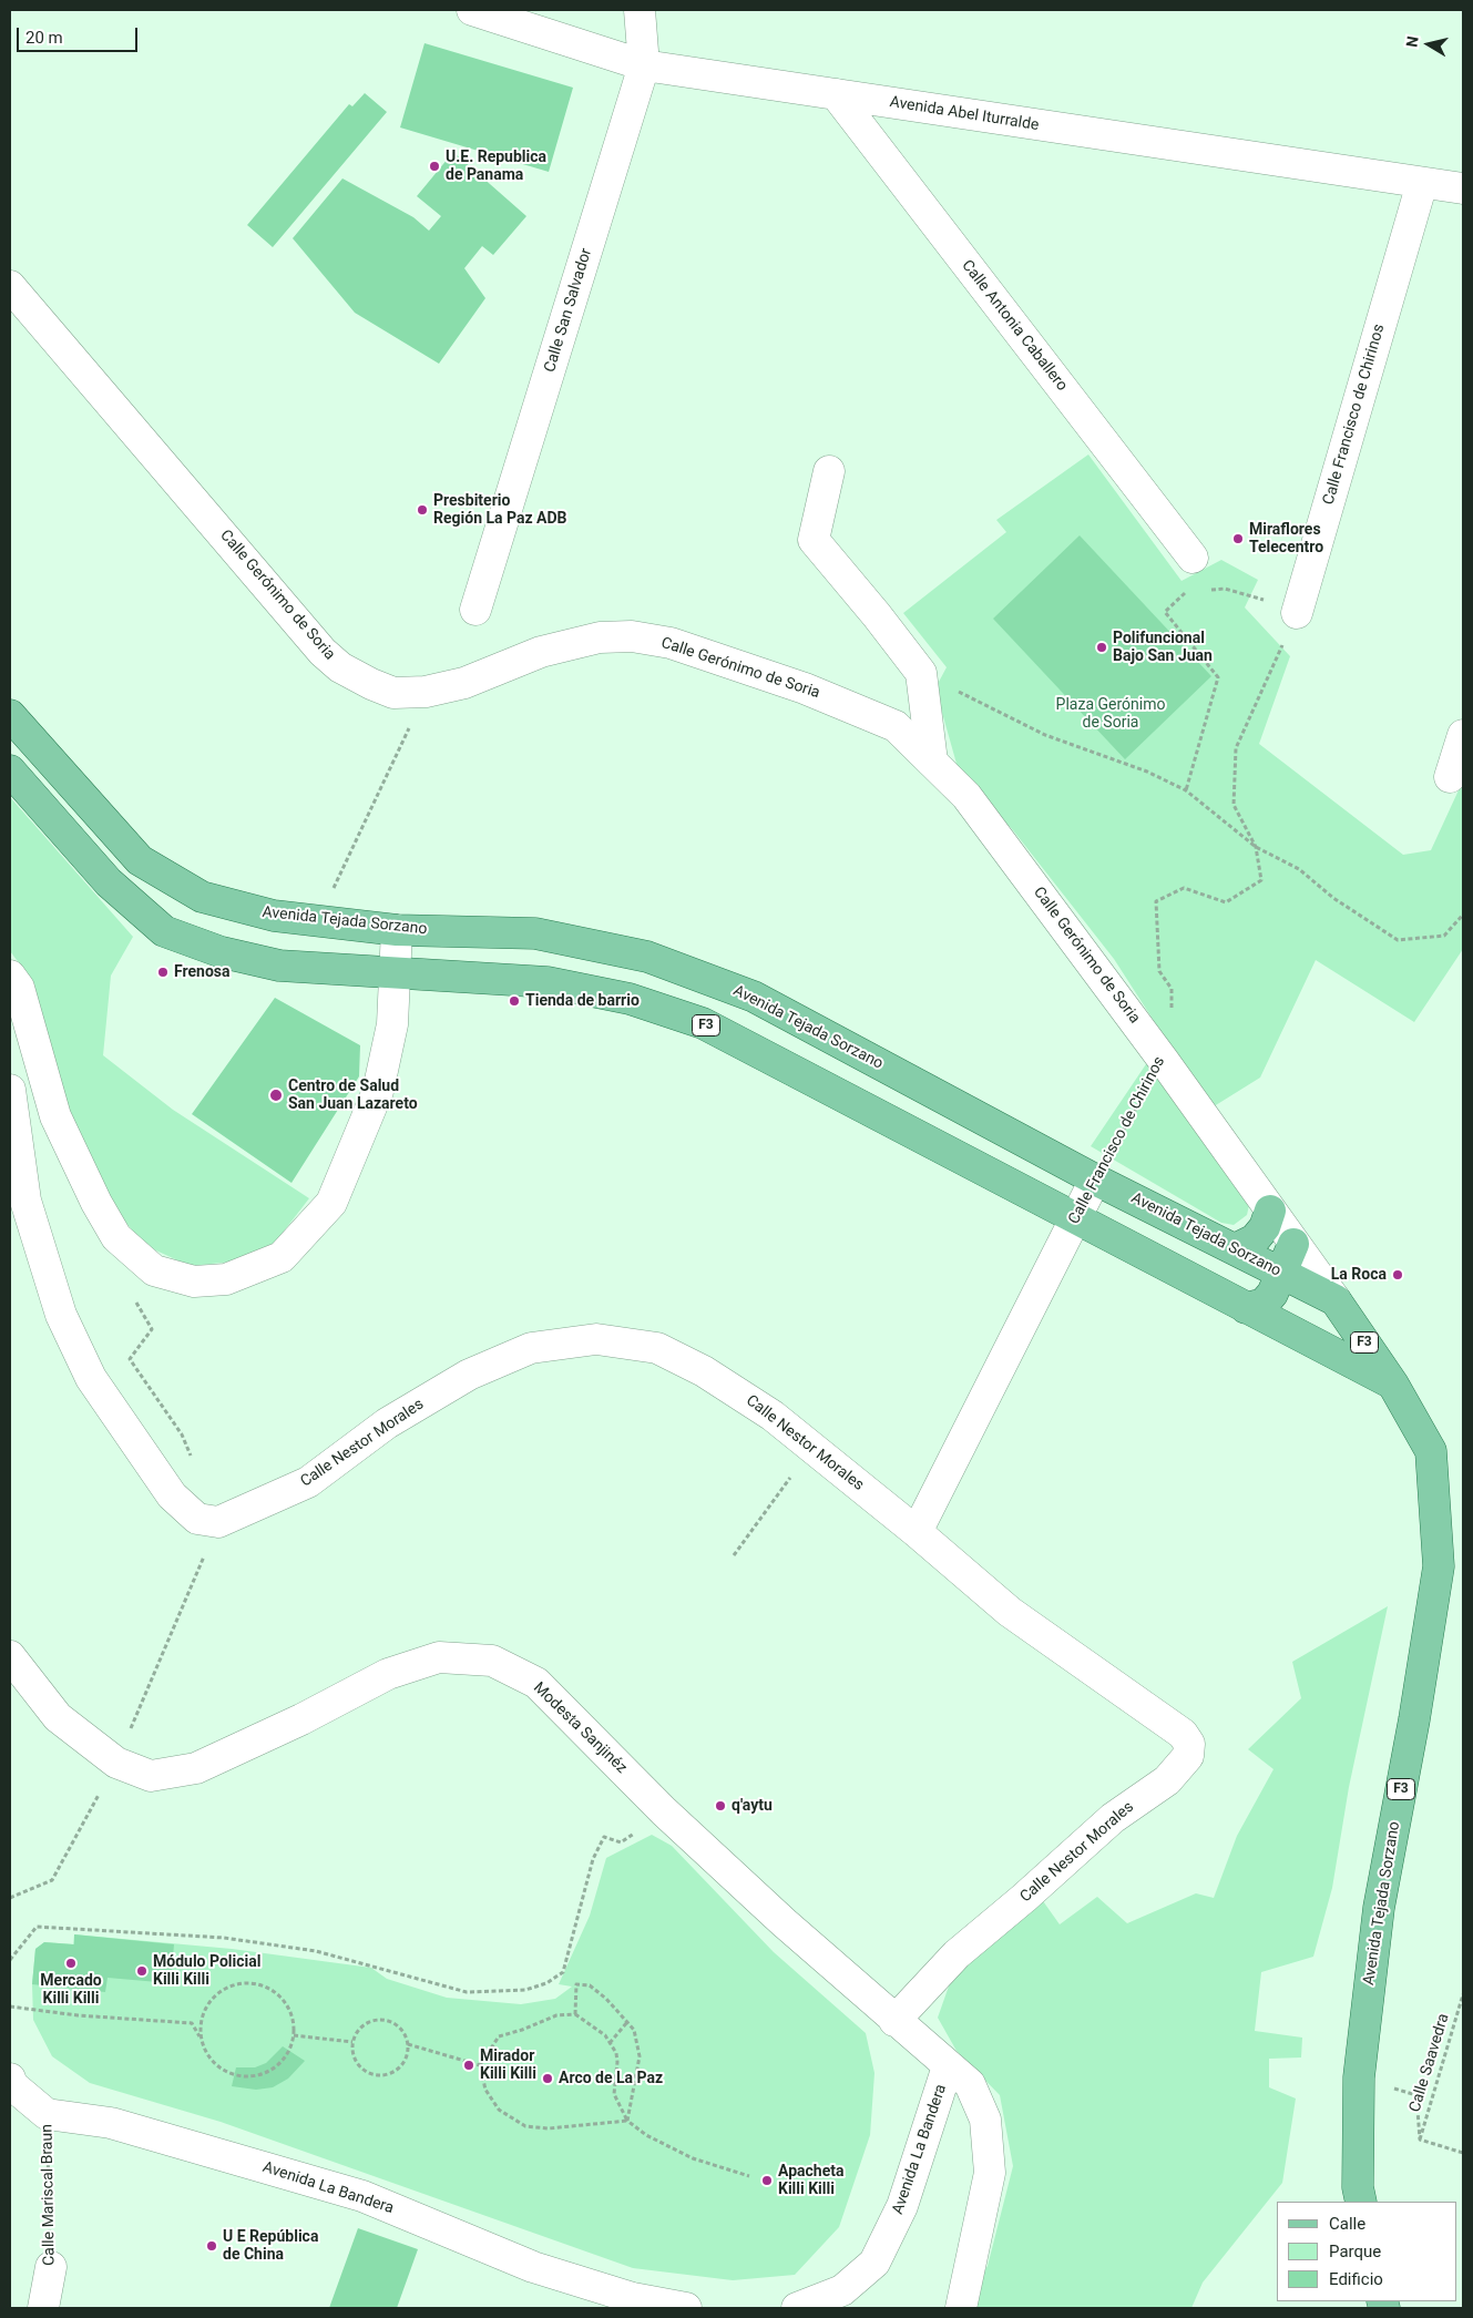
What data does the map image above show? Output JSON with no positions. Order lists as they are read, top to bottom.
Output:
{
  "streets": {
    "main road": ["Avenida Tejada Sorzano", "F3"],
    "street": [
      "Avenida Abel Iturralde",
      "Calle San Salvador",
      "Calle Antonia Caballero",
      "Calle Francisco de Chirinos",
      "Calle Gerónimo de Soria",
      "Calle Nestor Morales",
      "Modesta Sanjinéz",
      "Avenida La Bandera",
      "Calle Mariscal Braun"
    ],
    "path": ["Calle Saavedra"]
  },
  "crossings": [
    ["Avenida Abel Iturralde", "Calle San Salvador"],
    ["Avenida Abel Iturralde", "Calle Antonia Caballero"],
    ["Avenida Abel Iturralde", "Calle Francisco de Chirinos"],
    ["Calle Francisco de Chirinos", "Calle Gerónimo de Soria"],
    ["Calle Francisco de Chirinos", "Avenida Tejada Sorzano"],
    ["Calle Francisco de Chirinos", "F3"],
    ["Calle Francisco de Chirinos", "Calle Nestor Morales"],
    ["Calle Gerónimo de Soria", "Avenida Tejada Sorzano"],
    ["Avenida Tejada Sorzano", "F3"],
    ["Calle Nestor Morales", "Modesta Sanjinéz"],
    ["Modesta Sanjinéz", "Avenida La Bandera"],
    ["Avenida La Bandera", "Calle Mariscal Braun"]
  ],
  "parks": ["Plaza Gerónimo de Soria"],
  "places": [
    "U.E. Republica de Panama",
    "Presbiterio Región La Paz ADB",
    "Miraflores Telecentro",
    "Polifuncional Bajo San Juan",
    "Frenosa",
    "Tienda de barrio",
    "Centro de Salud San Juan Lazareto",
    "La Roca",
    "q'aytu",
    "Mercado Killi Killi",
    "Módulo Policial Killi Killi",
    "Mirador Killi Killi",
    "Arco de La Paz",
    "Apacheta Killi Killi",
    "U E República de China"
  ],
  "legend": ["Calle", "Parque", "Edificio"],
  "scale_bar": "20 m",
  "north": "left"
}
